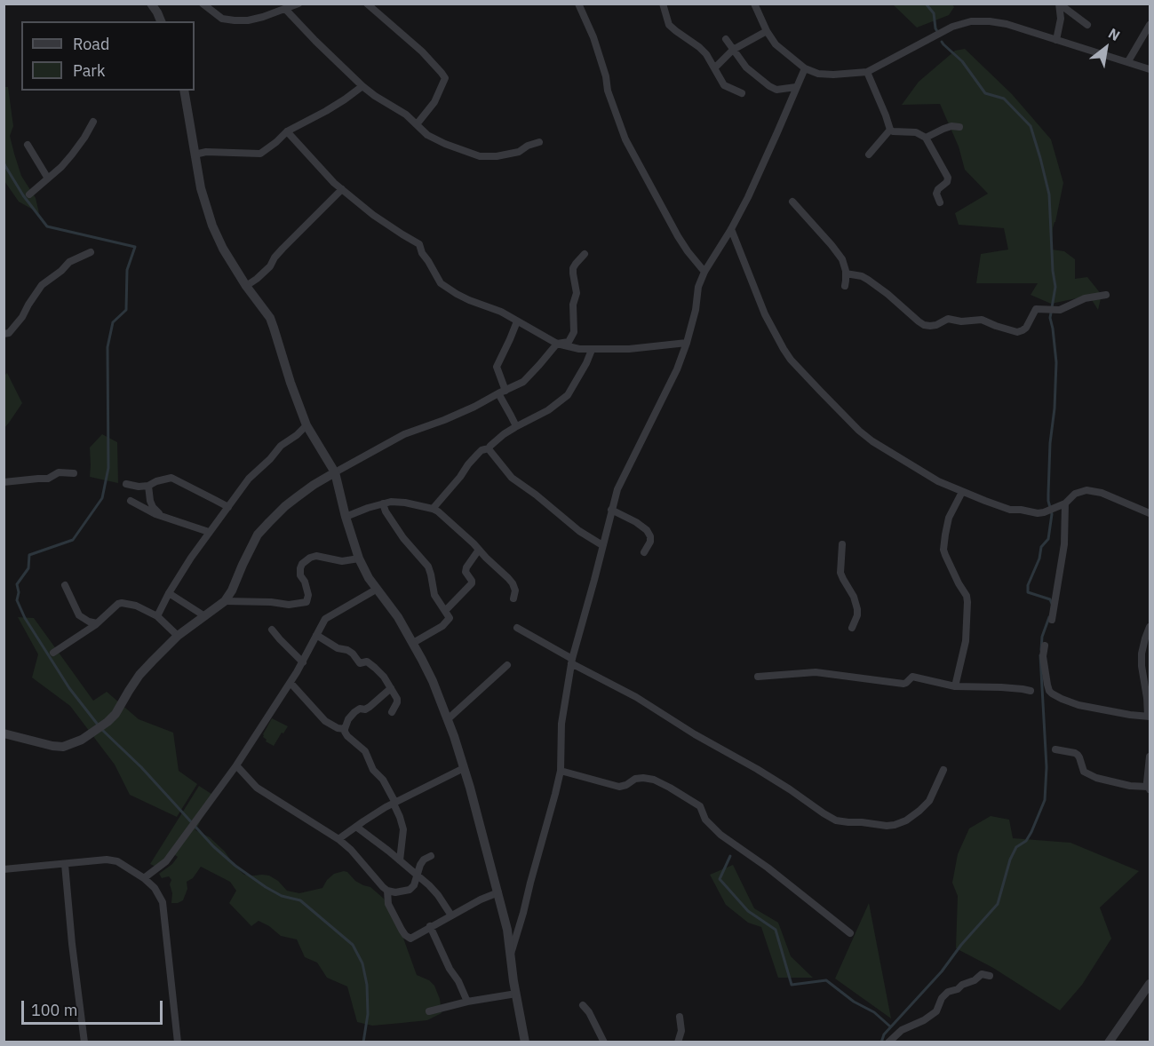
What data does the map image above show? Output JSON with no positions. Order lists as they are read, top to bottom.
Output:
{
  "legend": ["Road", "Park"],
  "scale_bar": "100 m",
  "north": "top right"
}
